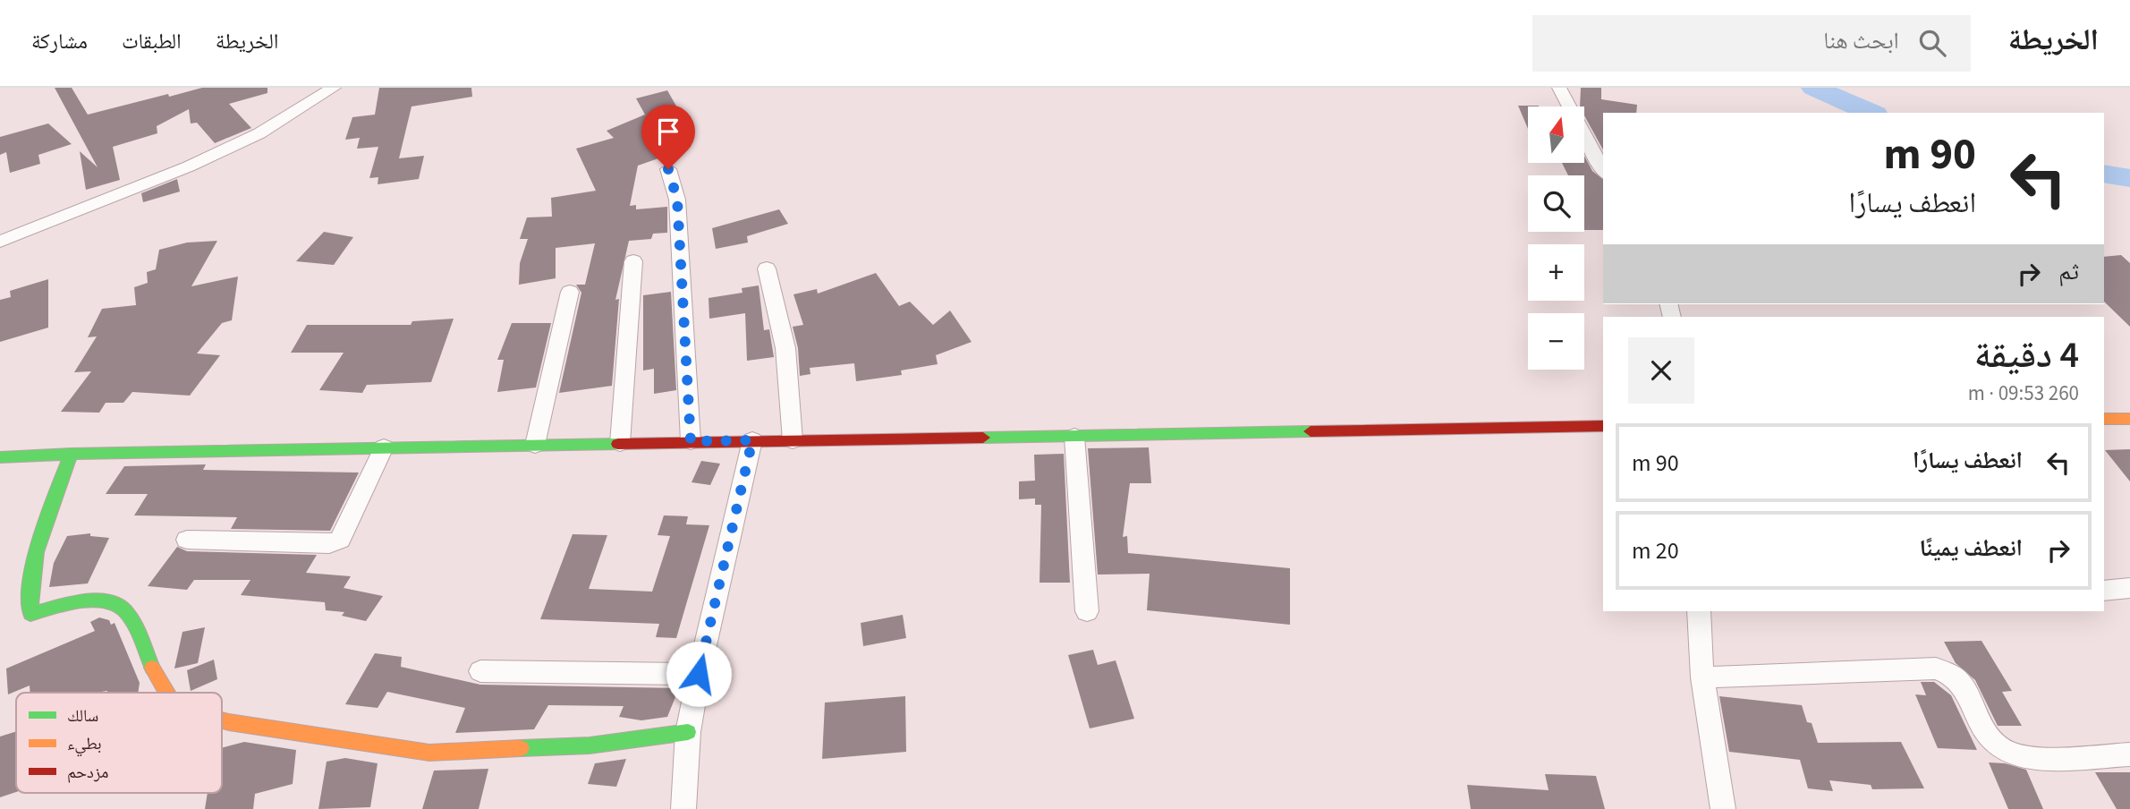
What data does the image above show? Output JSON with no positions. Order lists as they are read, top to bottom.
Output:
{
  "legend": ["سالك", "بطيء", "مزدحم"],
  "north": "top",
  "page": {
    "header": "الخريطة",
    "search": "ابحث هنا",
    "nav": ["الخريطة", "الطبقات", "مشاركة"],
    "map_buttons": ["+", "−"],
    "turn": ["90 m", "انعطف يسارًا"],
    "then": "ثم",
    "heading": ["4 دقيقة", "260 m · 09:53"],
    "list": [
      {
        "name": "انعطف يسارًا",
        "value": "90 m"
      },
      {
        "name": "انعطف يمينًا",
        "value": "20 m"
      }
    ]
  }
}
